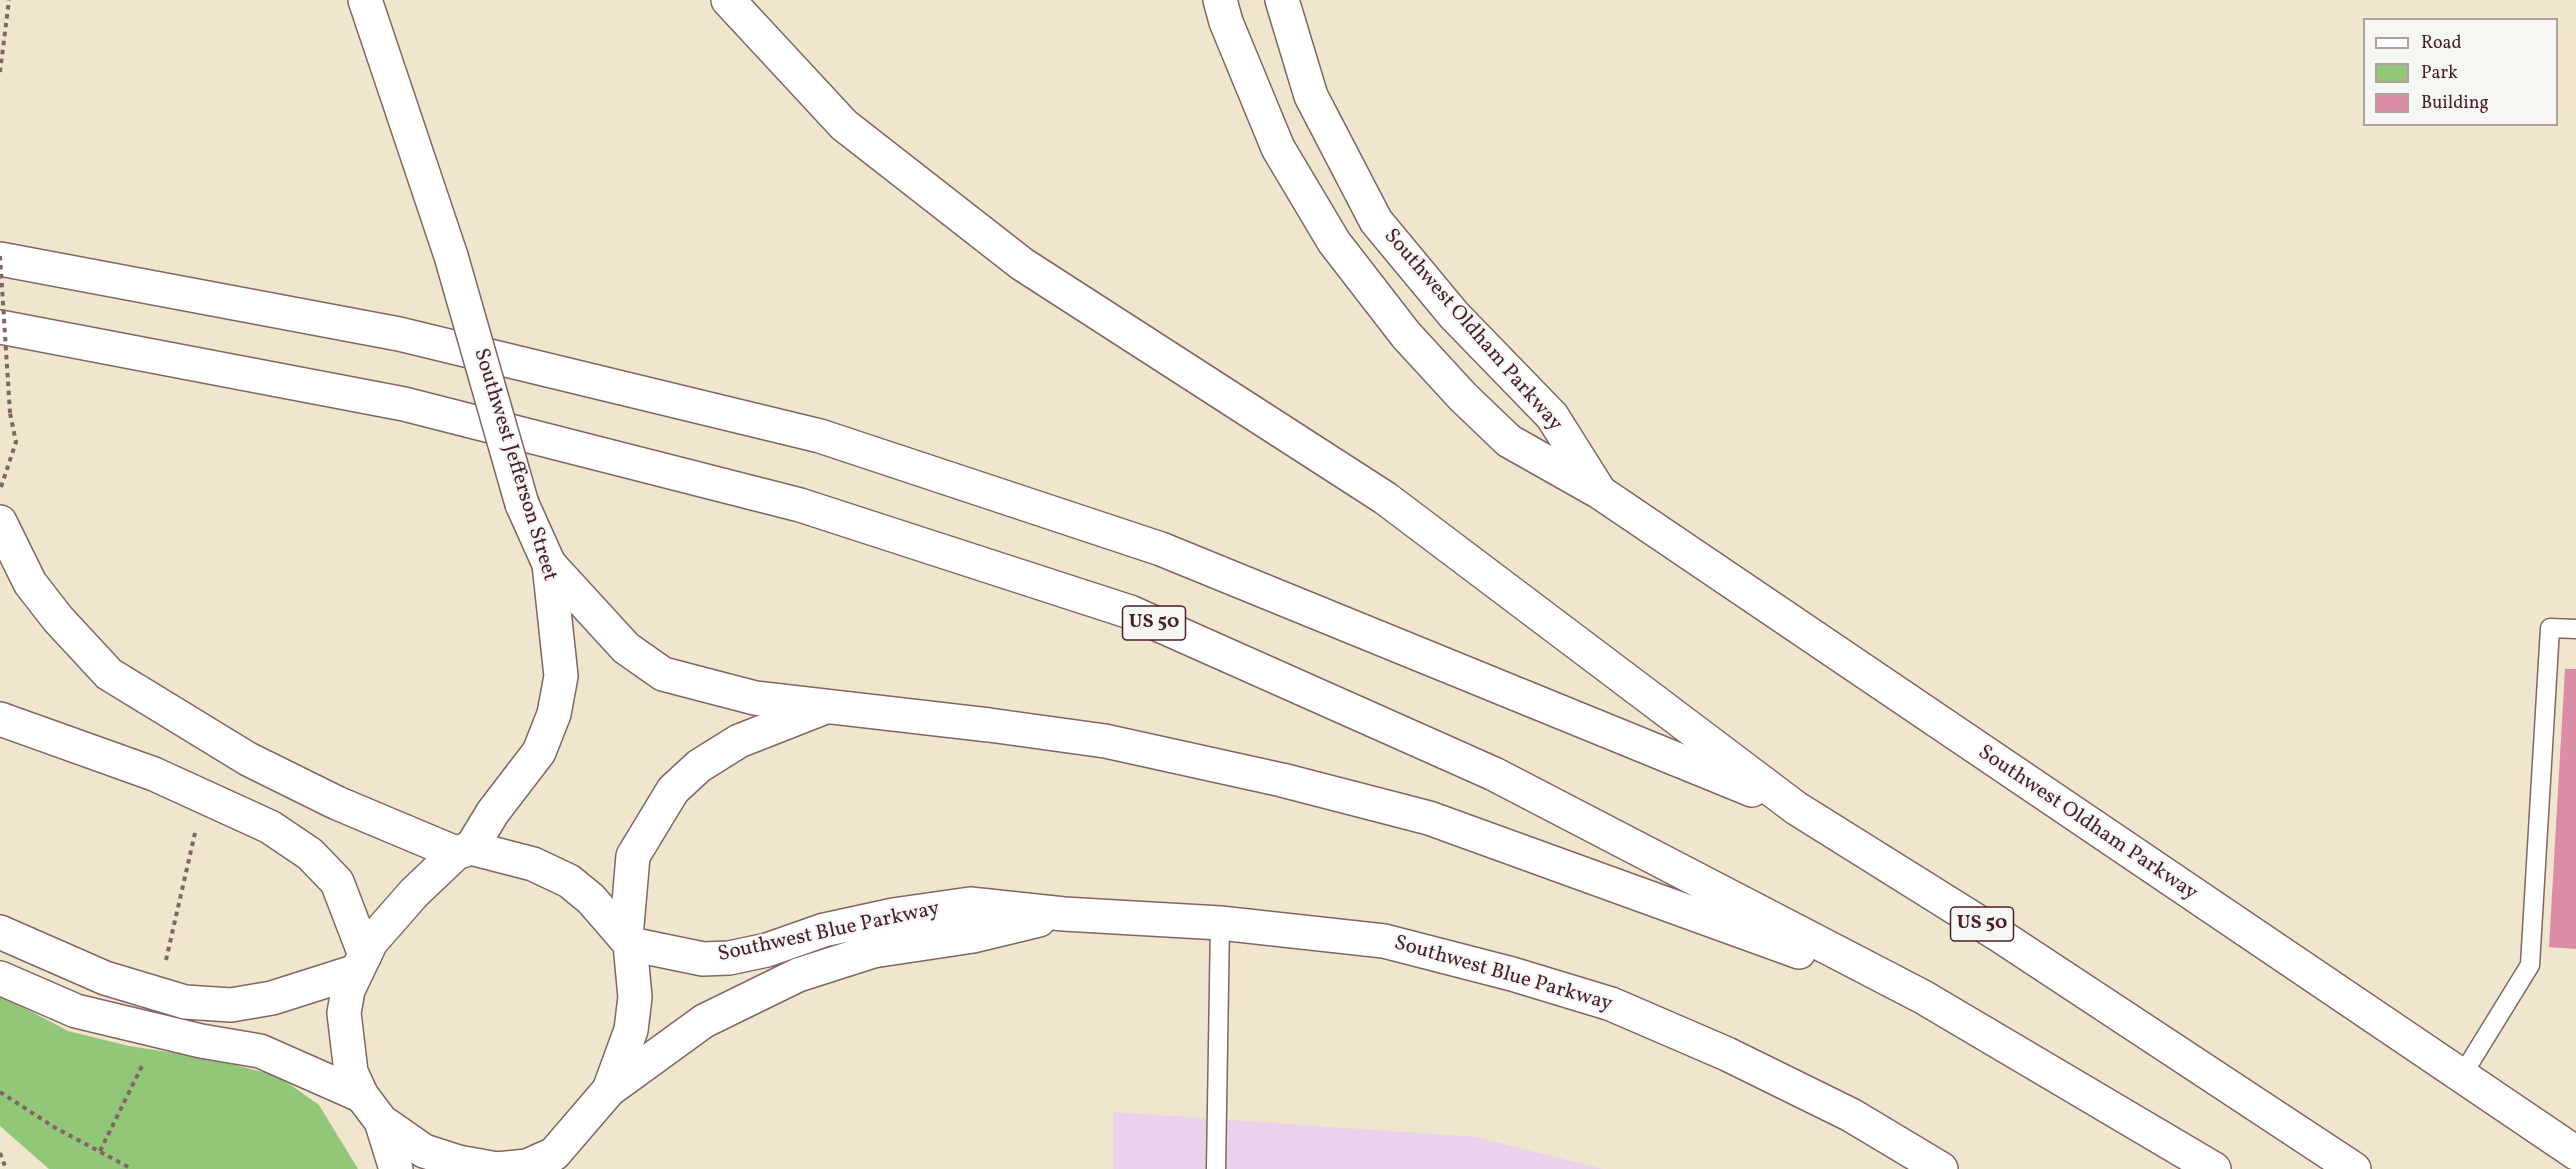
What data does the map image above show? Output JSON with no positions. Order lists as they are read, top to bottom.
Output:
{
  "streets": {
    "main road": [
      "Southwest Oldham Parkway",
      "Southwest Jefferson Street",
      "US 50",
      "Southwest Blue Parkway"
    ]
  },
  "legend": ["Road", "Park", "Building"]
}
